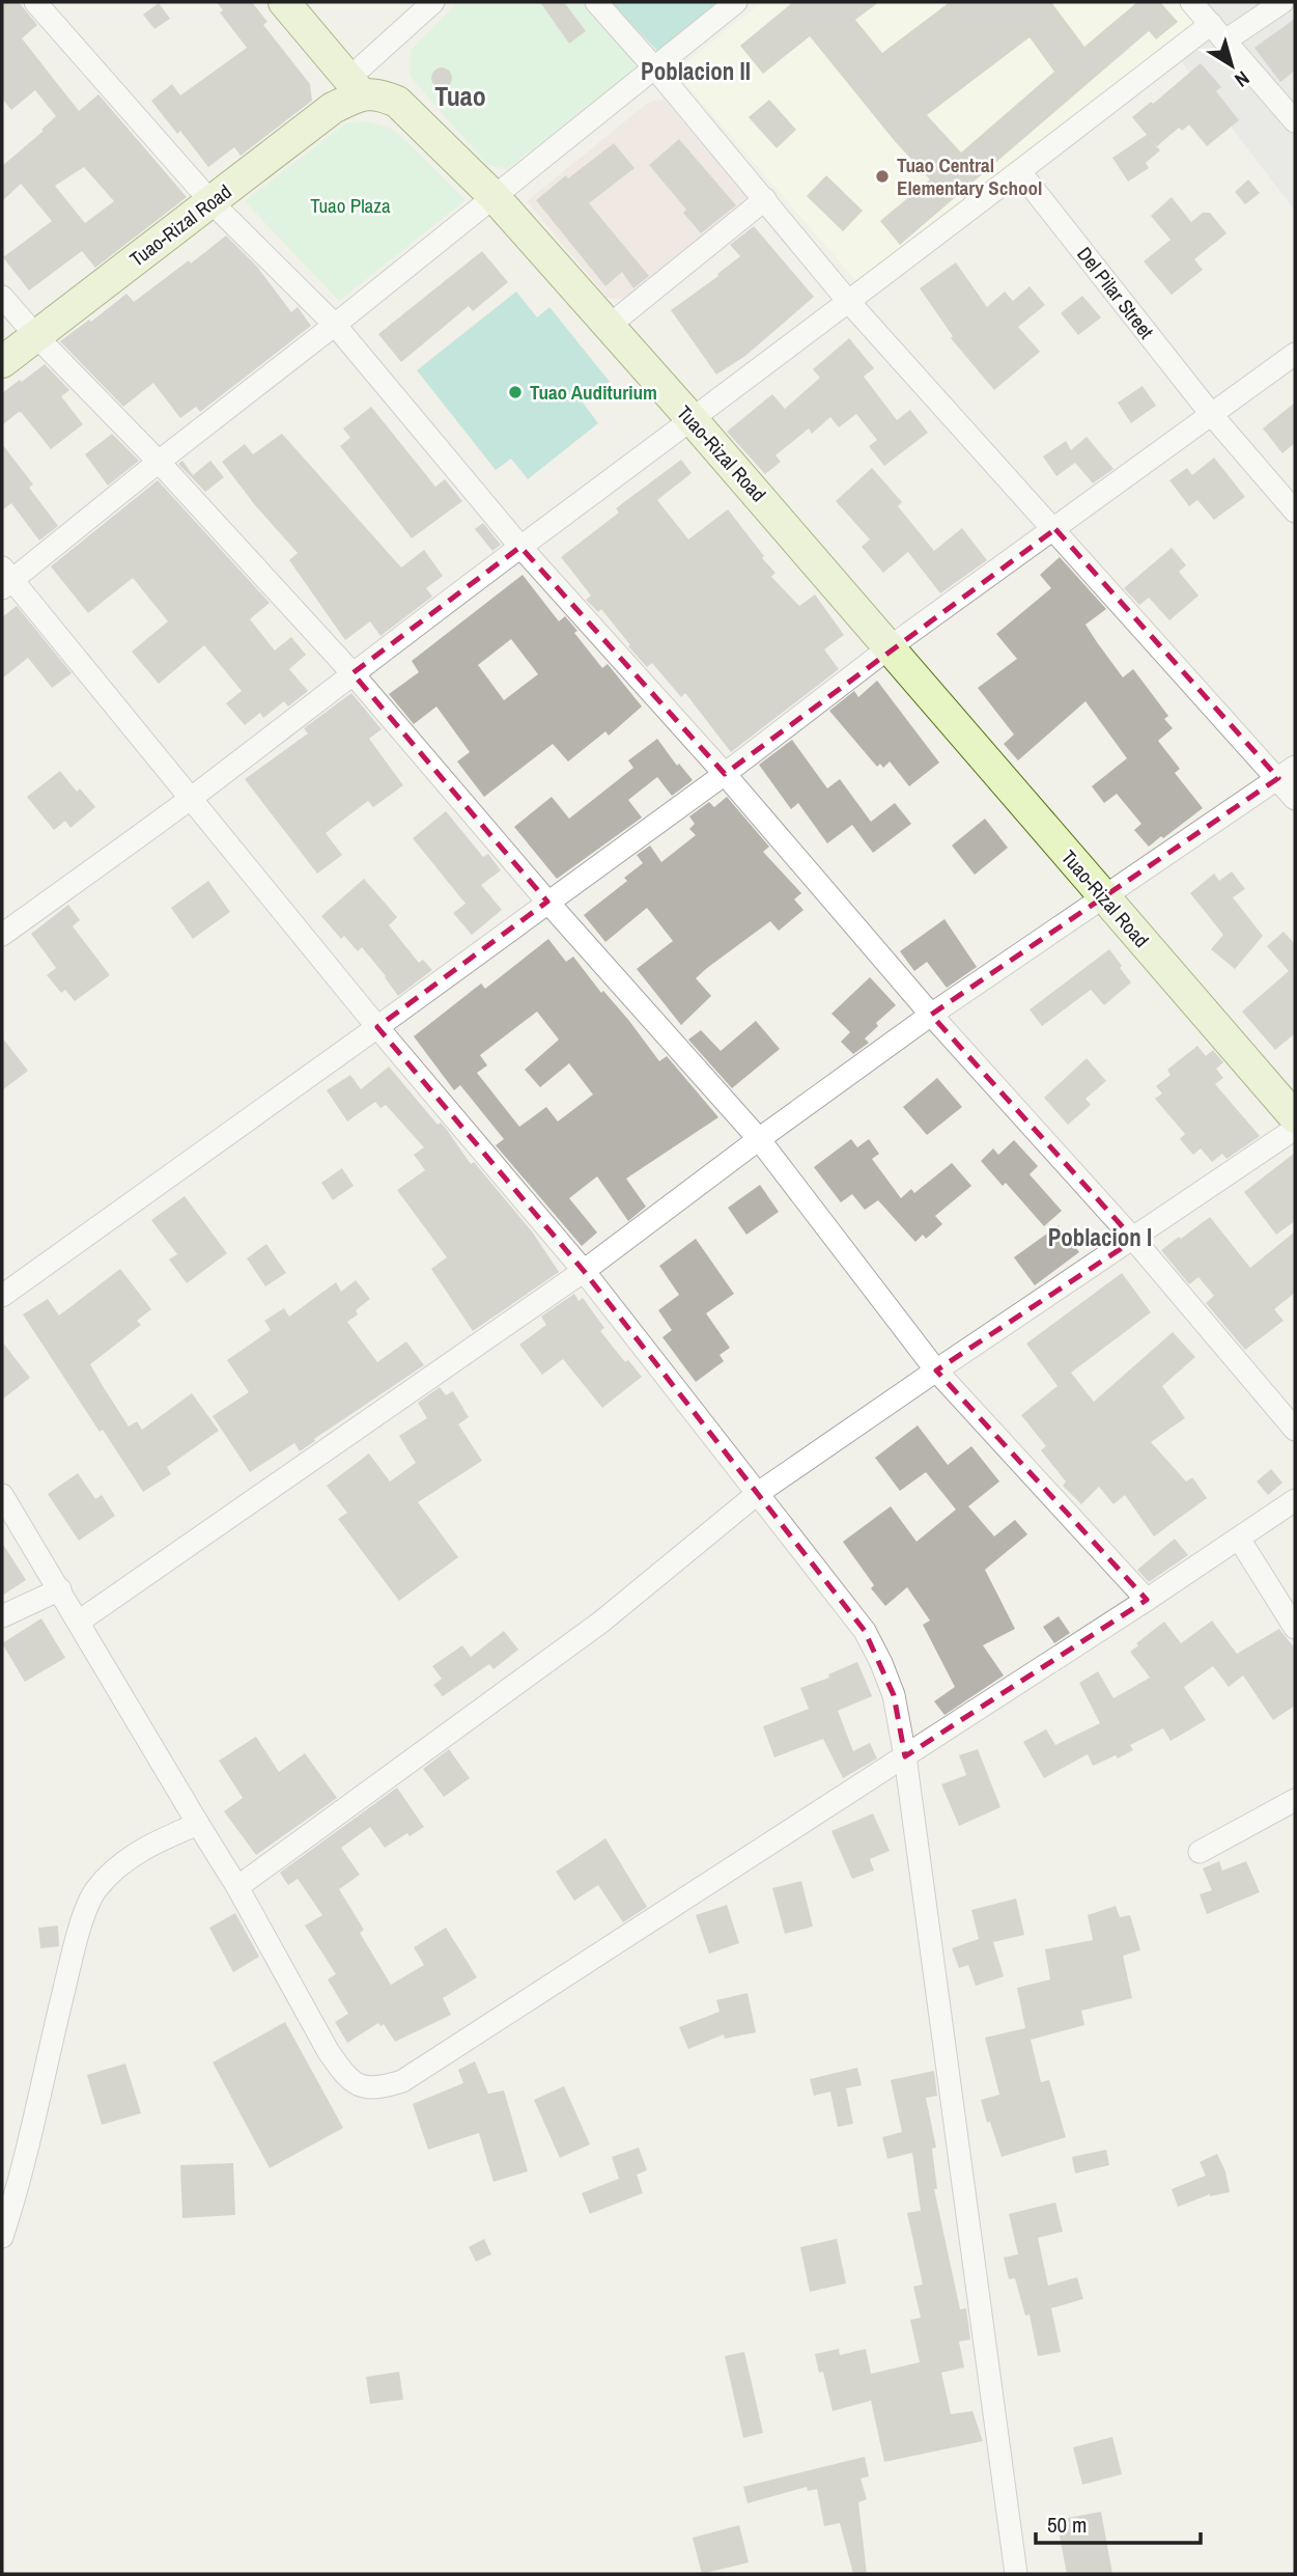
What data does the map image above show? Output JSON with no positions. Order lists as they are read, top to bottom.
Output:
{
  "streets": {
    "main road": ["Tuao-Rizal Road"],
    "street": ["Del Pilar Street"]
  },
  "districts": ["Poblacion II", "Tuao", "Poblacion I"],
  "parks": ["Tuao Plaza"],
  "places": ["Tuao Central Elementary School", "Tuao Auditurium"],
  "scale_bar": "50 m",
  "north": "bottom right"
}
